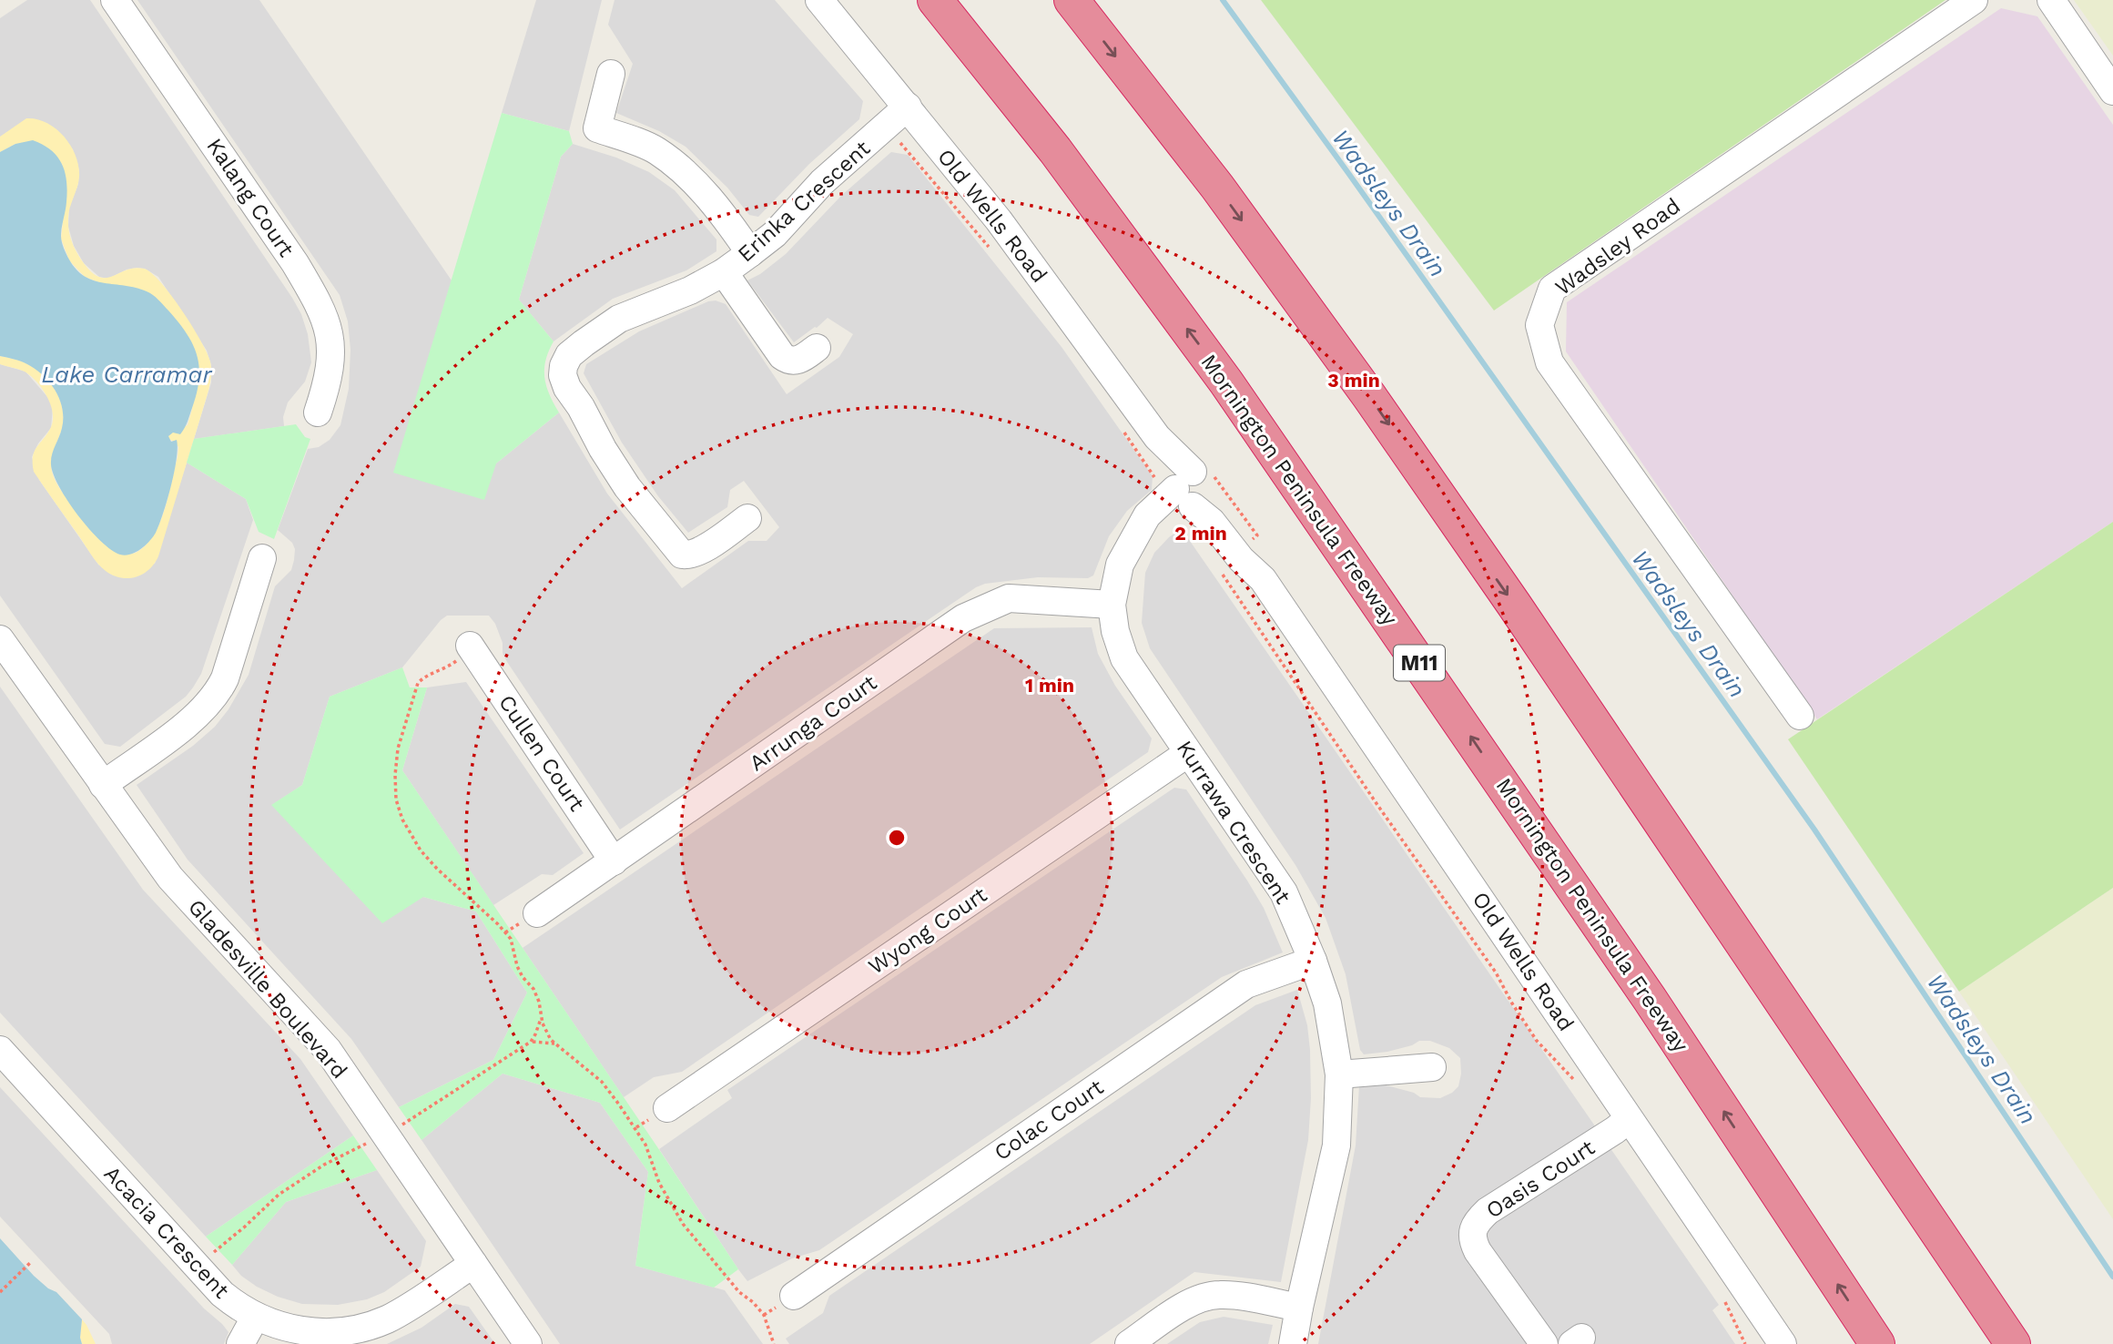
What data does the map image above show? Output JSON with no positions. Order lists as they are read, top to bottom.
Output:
{
  "streets": {
    "highway": ["Mornington Peninsula Freeway", "M11"],
    "street": [
      "Kalang Court",
      "Erinka Crescent",
      "Old Wells Road",
      "Wadsley Road",
      "Arrunga Court",
      "Cullen Court",
      "Kurrawa Crescent",
      "Wyong Court",
      "Gladesville Boulevard",
      "Colac Court",
      "Oasis Court",
      "Acacia Crescent"
    ]
  },
  "crossings": [
    ["Erinka Crescent", "Old Wells Road"],
    ["Old Wells Road", "Kurrawa Crescent"],
    ["Old Wells Road", "Oasis Court"],
    ["Arrunga Court", "Cullen Court"],
    ["Arrunga Court", "Kurrawa Crescent"],
    ["Kurrawa Crescent", "Wyong Court"],
    ["Kurrawa Crescent", "Colac Court"],
    ["Gladesville Boulevard", "Acacia Crescent"]
  ],
  "water": ["Wadsleys Drain", "Lake Carramar"],
  "rings": ["3 min", "2 min", "1 min"]
}
